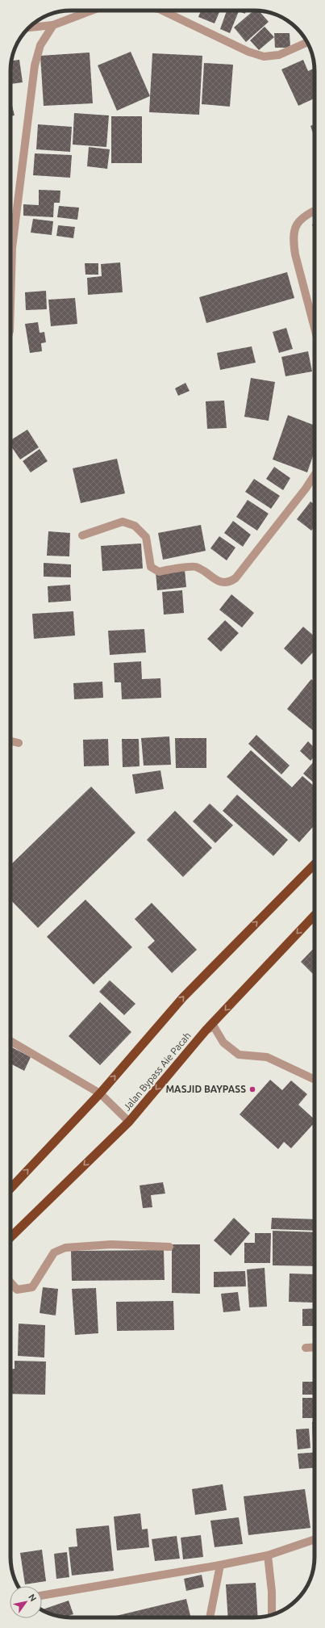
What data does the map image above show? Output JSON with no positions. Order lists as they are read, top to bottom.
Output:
{
  "streets": {
    "highway": ["Jalan Bypass Aie Pacah"]
  },
  "places": ["MASJID BAYPASS"],
  "north": "top right"
}
